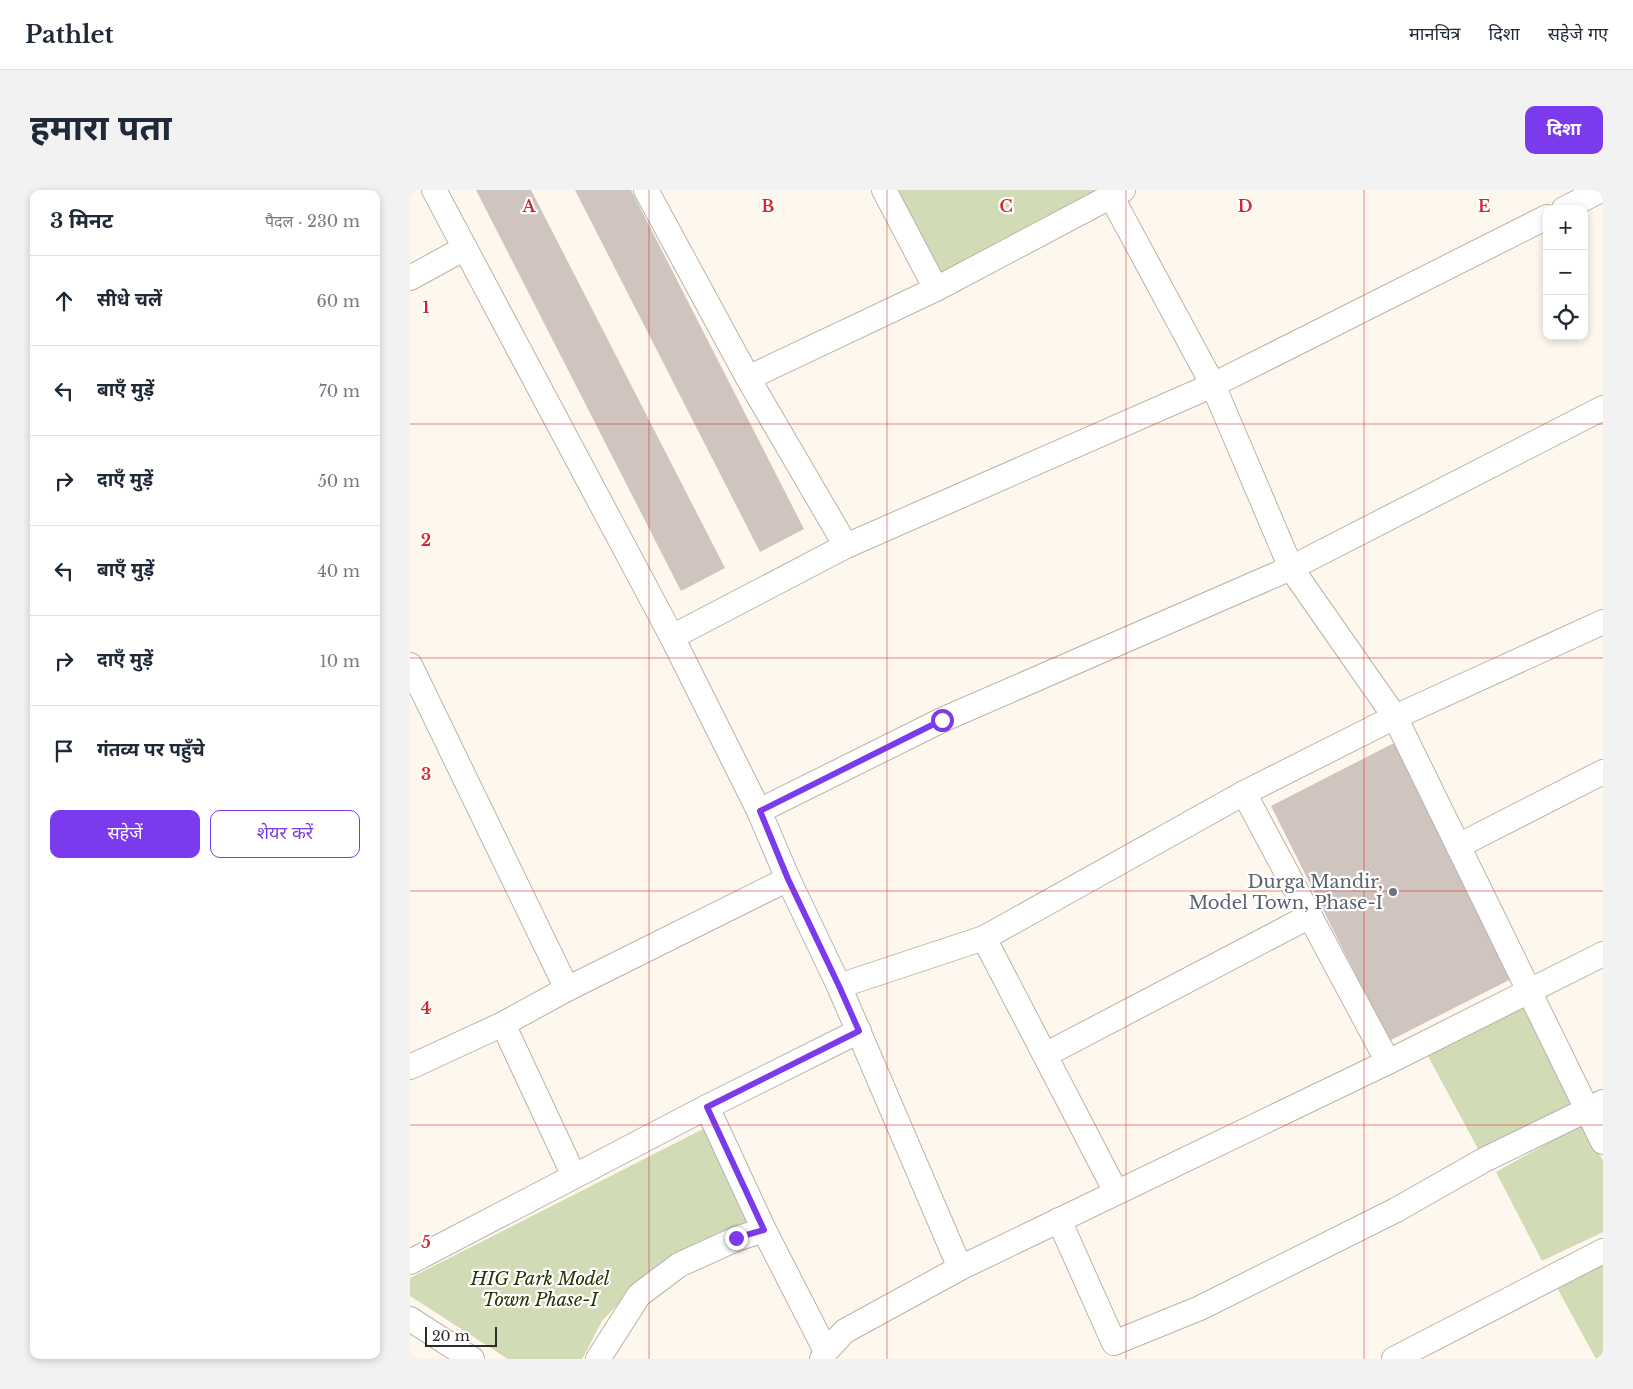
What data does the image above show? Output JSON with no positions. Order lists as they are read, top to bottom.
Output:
{
  "parks": ["HIG Park Model Town Phase-I"],
  "places": ["Durga Mandir, Model Town, Phase-I"],
  "scale_bar": "20 m",
  "page": {
    "header": "Pathlet",
    "nav": ["मानचित्र", "दिशा", "सहेजे गए"],
    "title": "हमारा पता",
    "buttons": [
      "दिशा",
      ["सहेजें", "शेयर करें"]
    ],
    "heading": ["3 मिनट", "पैदल · 230 m"],
    "map_buttons": ["+", "−"],
    "list": [
      ["सीधे चलें", "60 m"],
      ["बाएँ मुड़ें", "70 m"],
      ["दाएँ मुड़ें", "50 m"],
      ["बाएँ मुड़ें", "40 m"],
      ["दाएँ मुड़ें", "10 m"],
      "गंतव्य पर पहुँचे"
    ],
    "scale": "20 m"
  },
  "grid": {
    "columns": [
      "A",
      "B",
      "C",
      "D",
      "E"
    ],
    "rows": [
      "1",
      "2",
      "3",
      "4",
      "5"
    ]
  }
}
